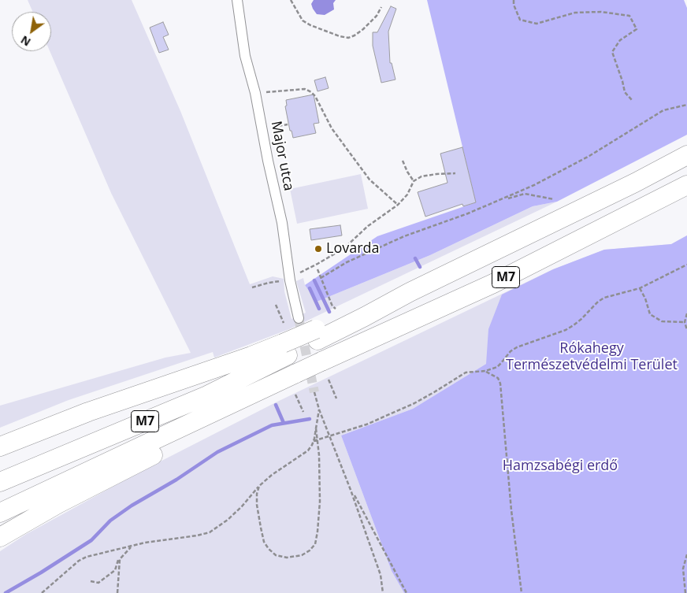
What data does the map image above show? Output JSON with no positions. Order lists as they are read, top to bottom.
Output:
{
  "streets": {
    "highway": ["M7"],
    "street": ["Major utca"]
  },
  "parks": ["Rókahegy Természetvédelmi Terület", "Hamzsabégi erdő"],
  "places": ["Lovarda"],
  "north": "bottom left"
}
